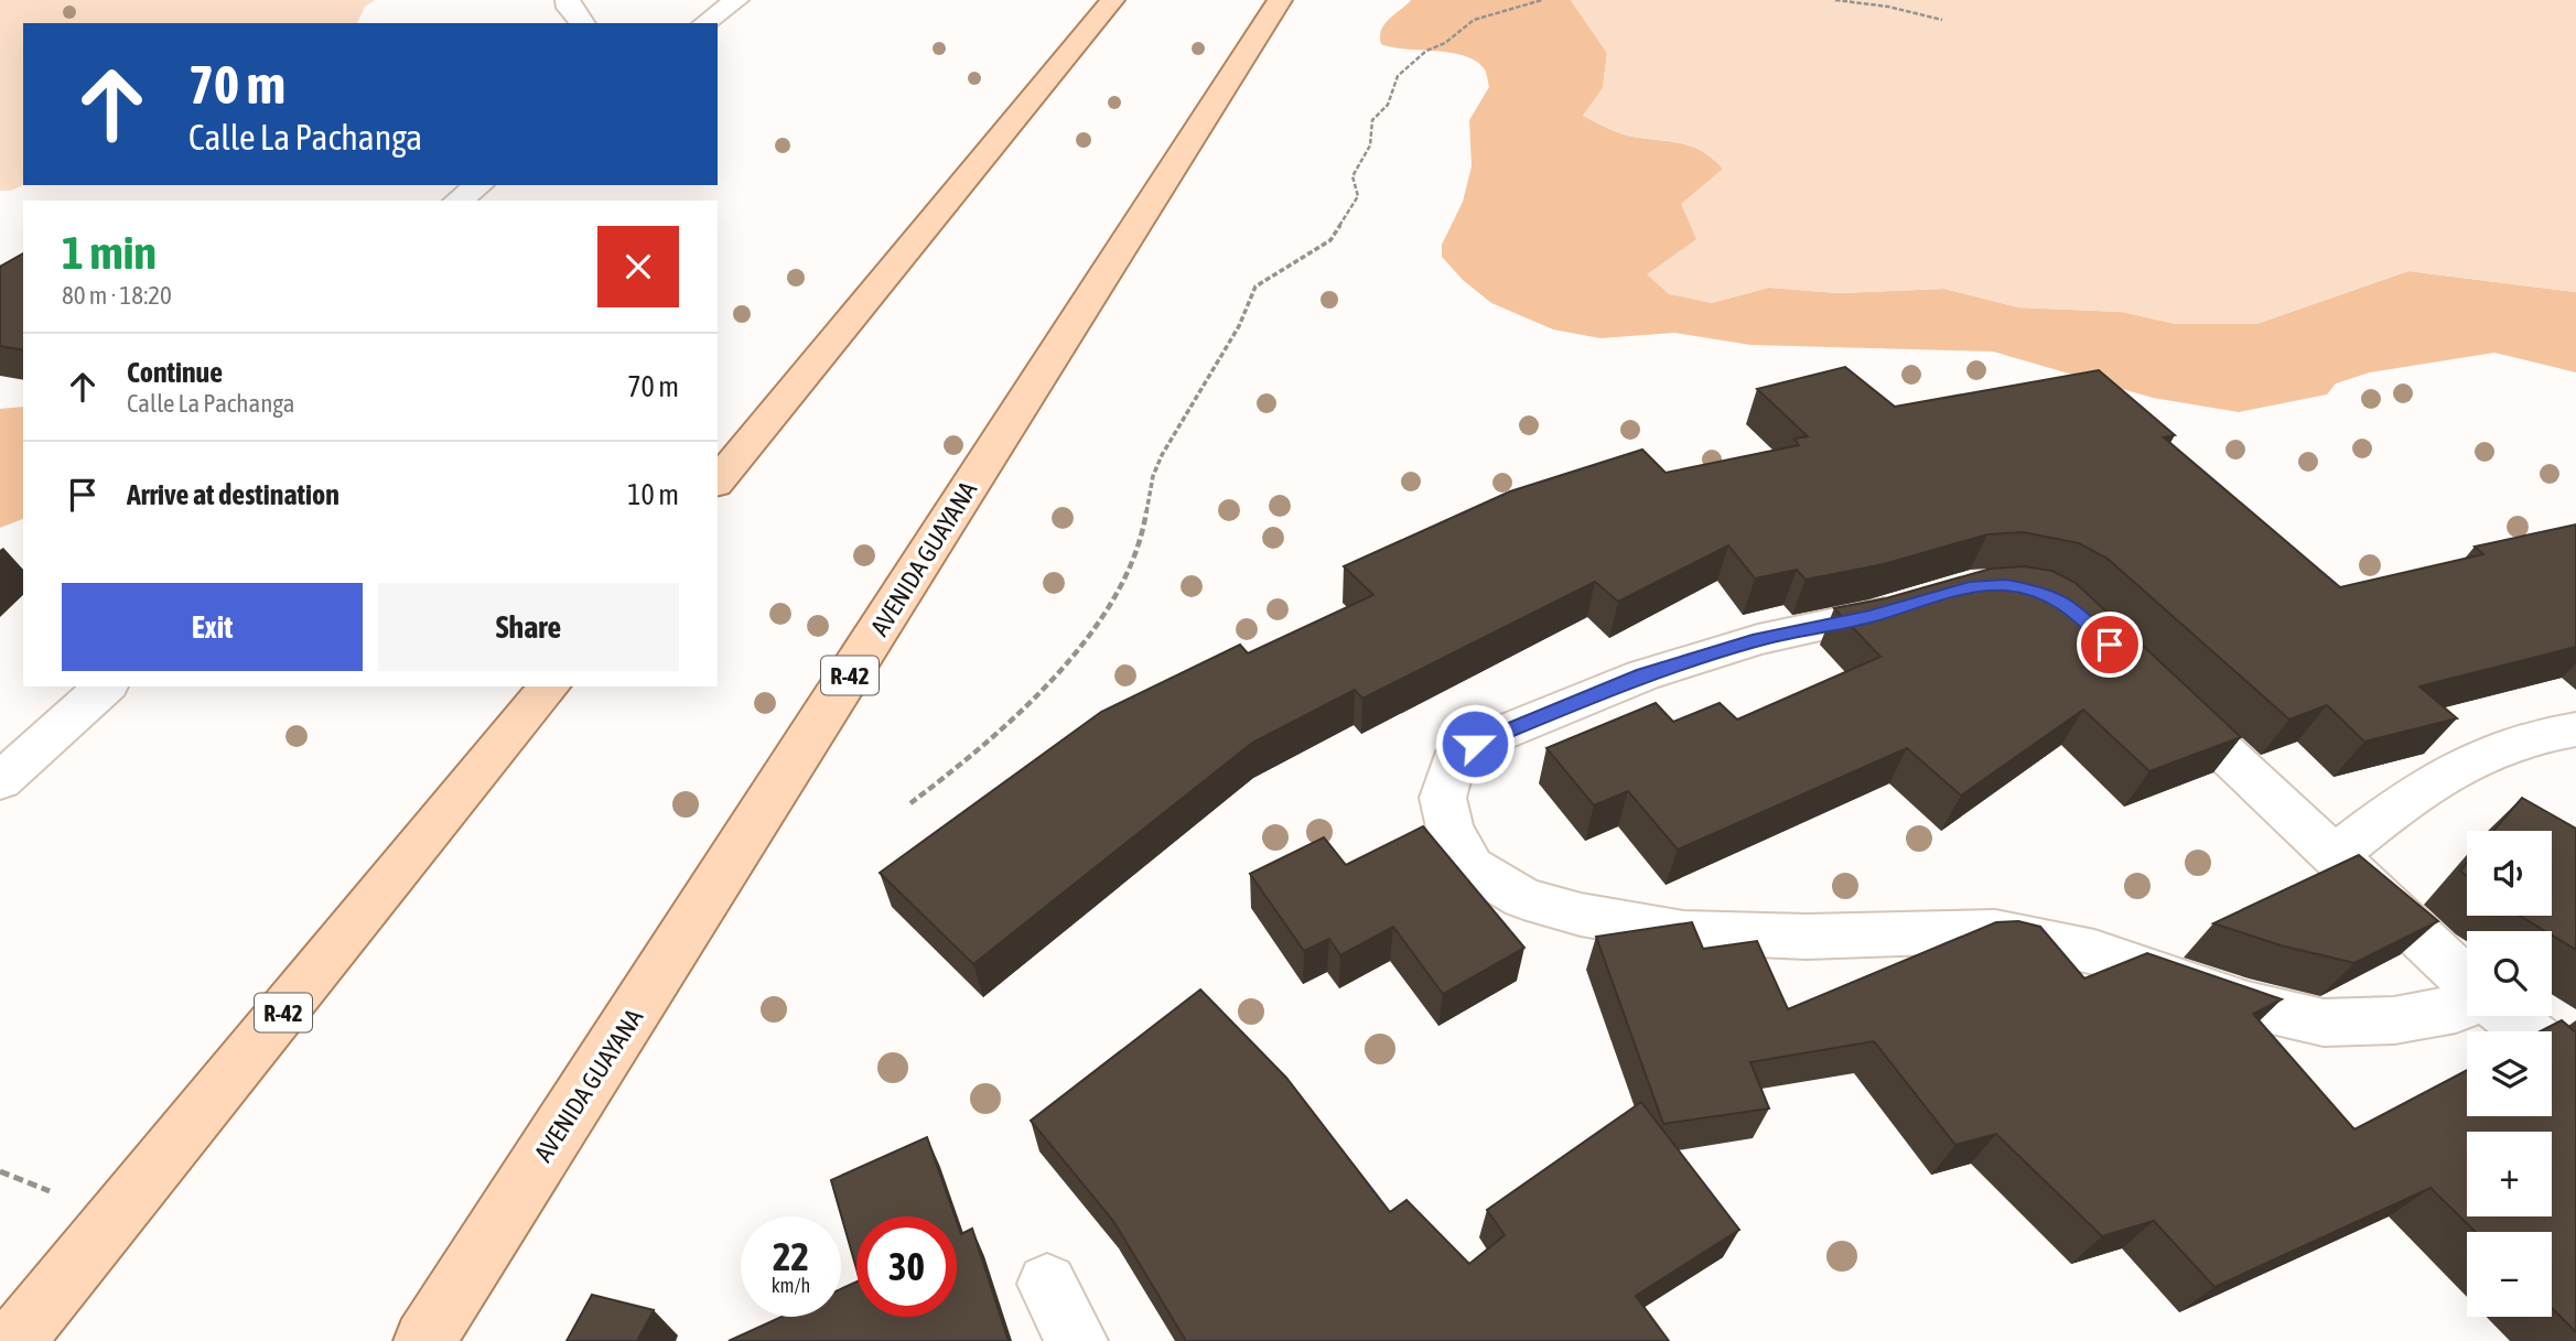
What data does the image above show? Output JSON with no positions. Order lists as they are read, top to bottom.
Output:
{
  "streets": {
    "main road": ["AVENIDA GUAYANA", "R-42"]
  },
  "page": {
    "turn": ["70 m", "Calle La Pachanga"],
    "heading": ["1 min", "80 m · 18:20"],
    "list": [
      {
        "name": "Continue",
        "note": "Calle La Pachanga",
        "value": "70 m"
      },
      {
        "name": "Arrive at destination",
        "value": "10 m"
      }
    ],
    "buttons": ["Exit", "Share"],
    "map_buttons": ["+", "−"],
    "speed": "22 km/h",
    "limit": "30"
  }
}
